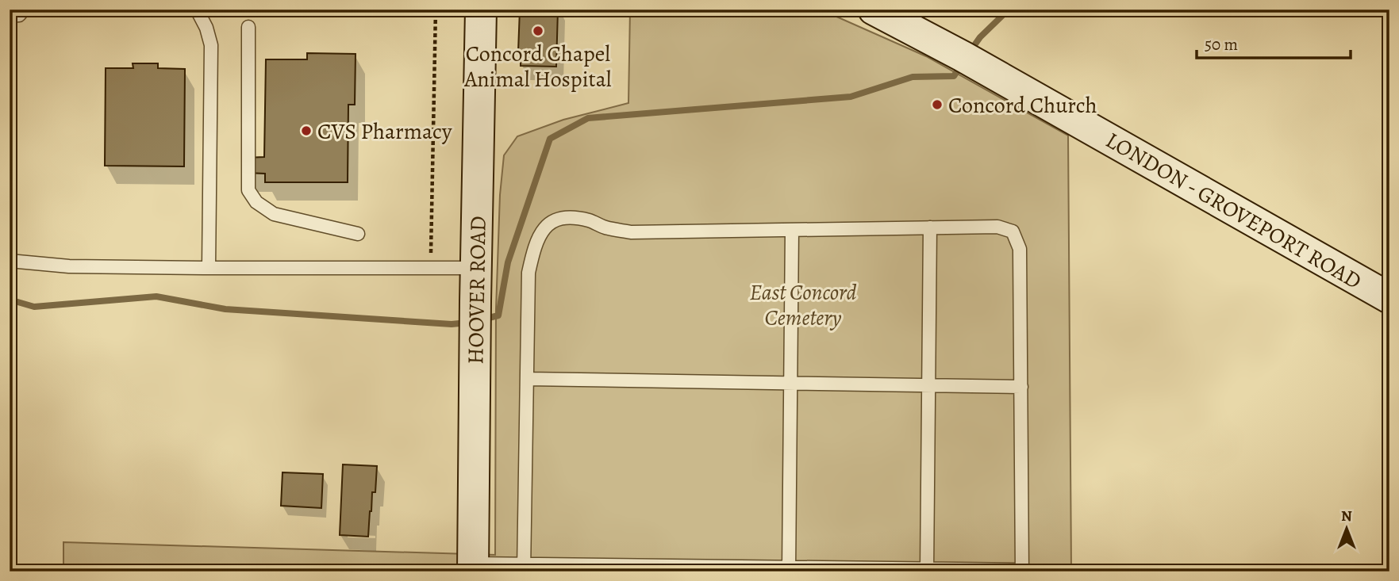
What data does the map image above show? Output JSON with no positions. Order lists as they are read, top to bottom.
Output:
{
  "streets": {
    "main road": ["LONDON - GROVEPORT ROAD", "HOOVER ROAD"]
  },
  "parks": ["East Concord Cemetery"],
  "places": ["Concord Chapel Animal Hospital", "Concord Church", "CVS Pharmacy"],
  "scale_bar": "50 m",
  "north": "top"
}
